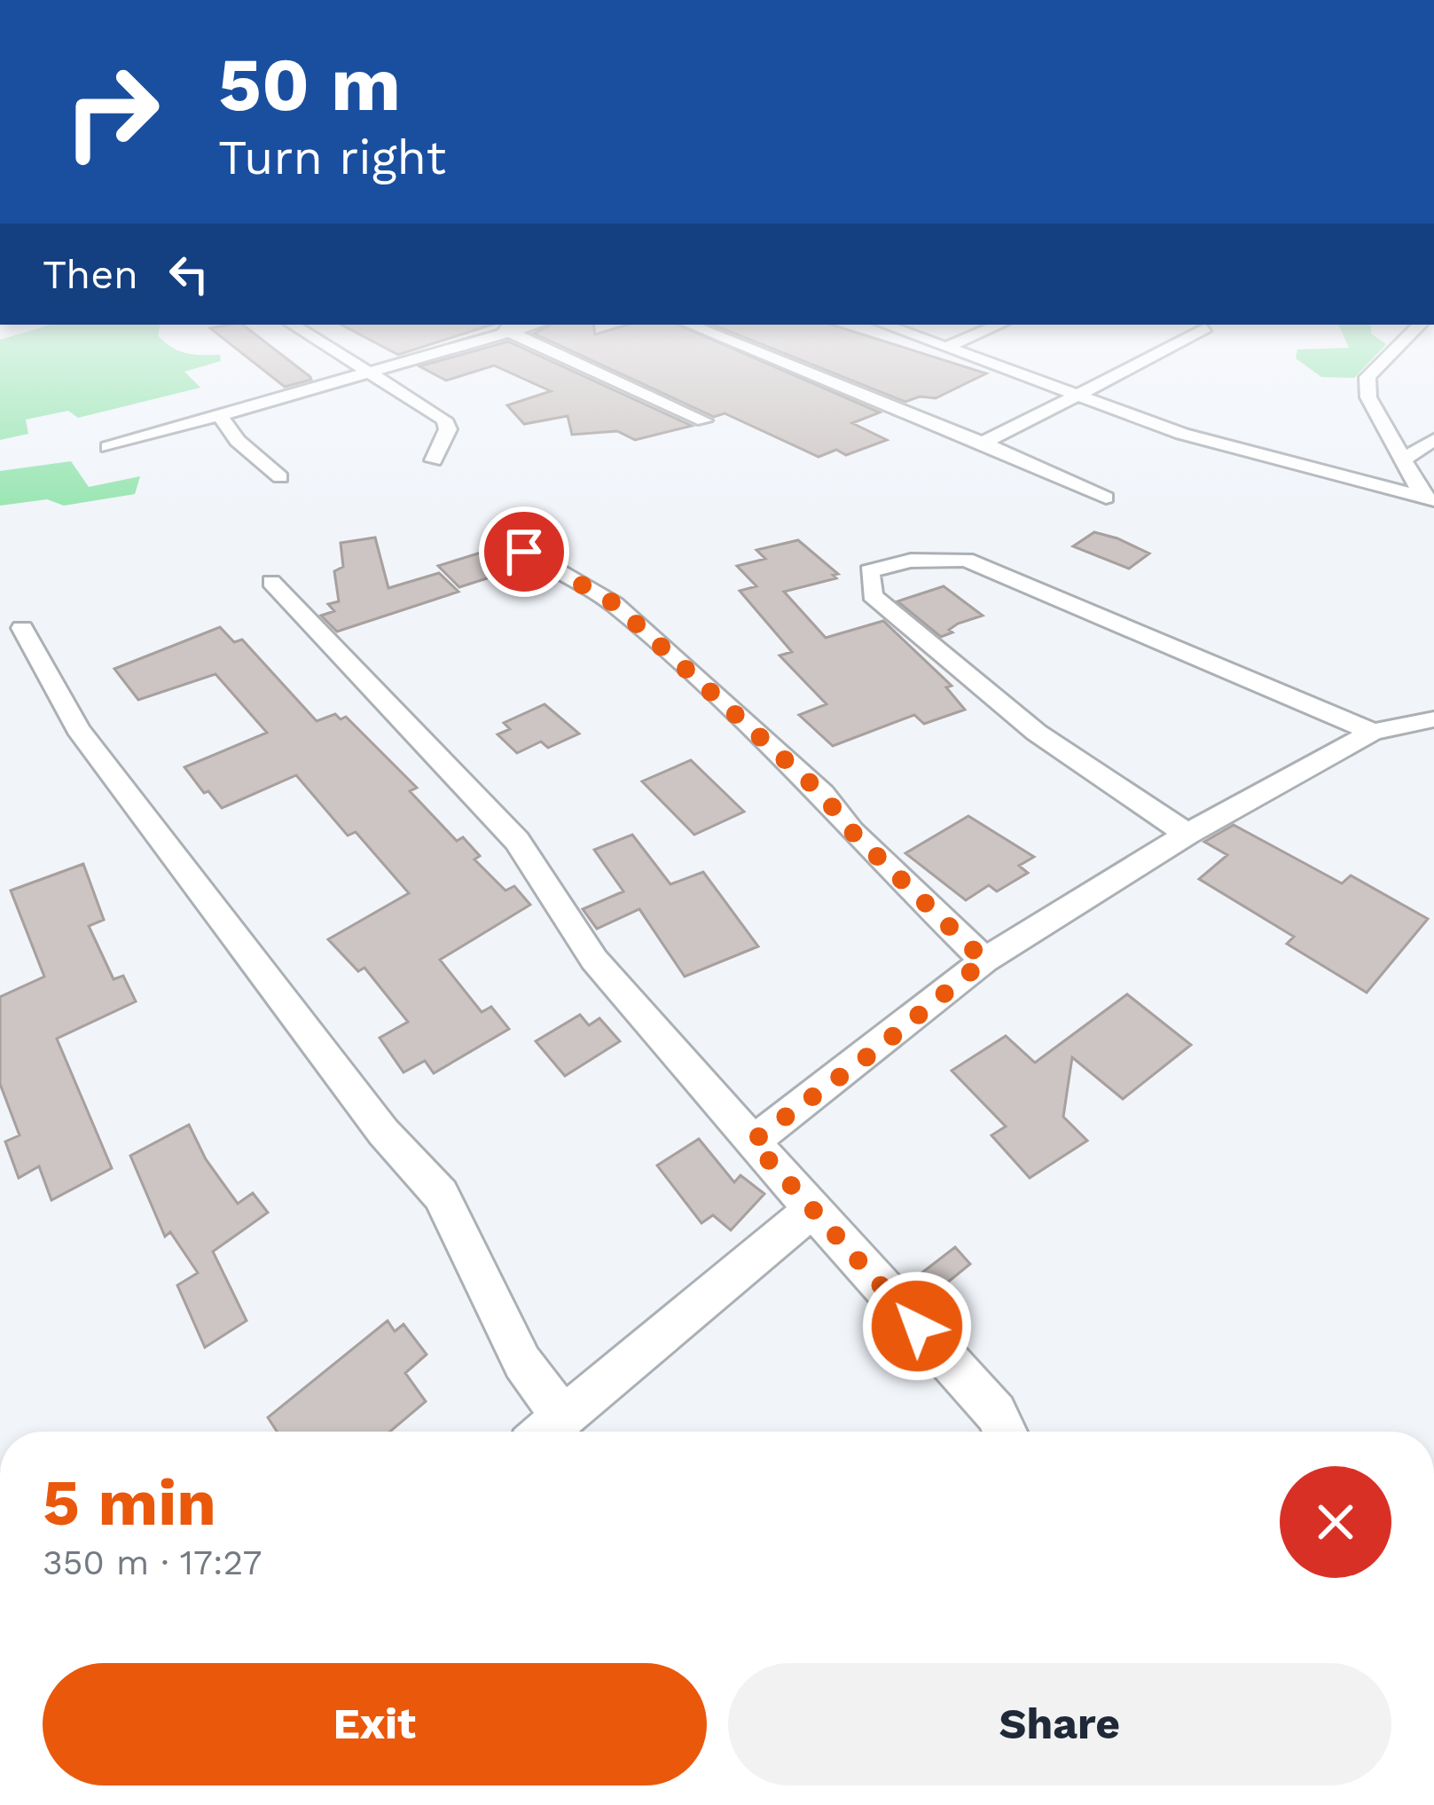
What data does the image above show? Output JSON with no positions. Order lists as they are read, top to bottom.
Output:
{
  "page": {
    "turn": ["50 m", "Turn right"],
    "then": "Then",
    "heading": ["5 min", "350 m · 17:27"],
    "buttons": ["Exit", "Share"]
  }
}
